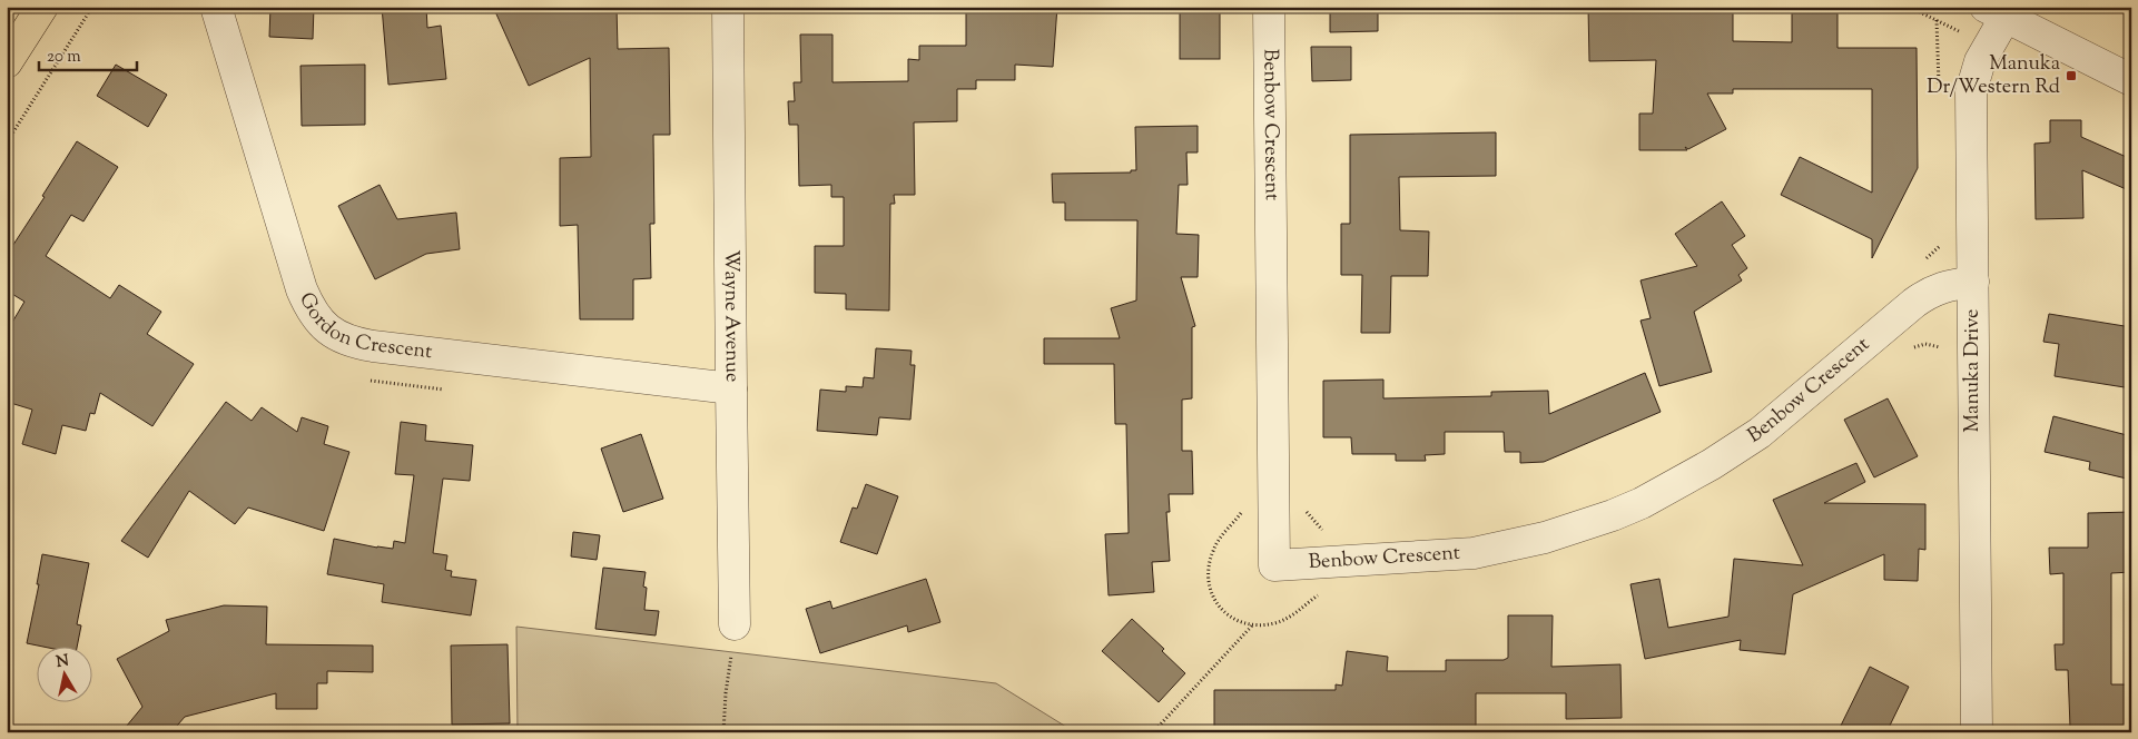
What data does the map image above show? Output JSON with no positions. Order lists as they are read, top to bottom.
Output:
{
  "streets": {
    "street": [
      "Benbow Crescent",
      "Wayne Avenue",
      "Gordon Crescent",
      "Manuka Drive"
    ]
  },
  "crossings": [
    ["Benbow Crescent", "Manuka Drive"],
    ["Wayne Avenue", "Gordon Crescent"]
  ],
  "places": {
    "transit": ["Manuka Dr/Western Rd"]
  },
  "scale_bar": "20 m",
  "north": "top"
}
